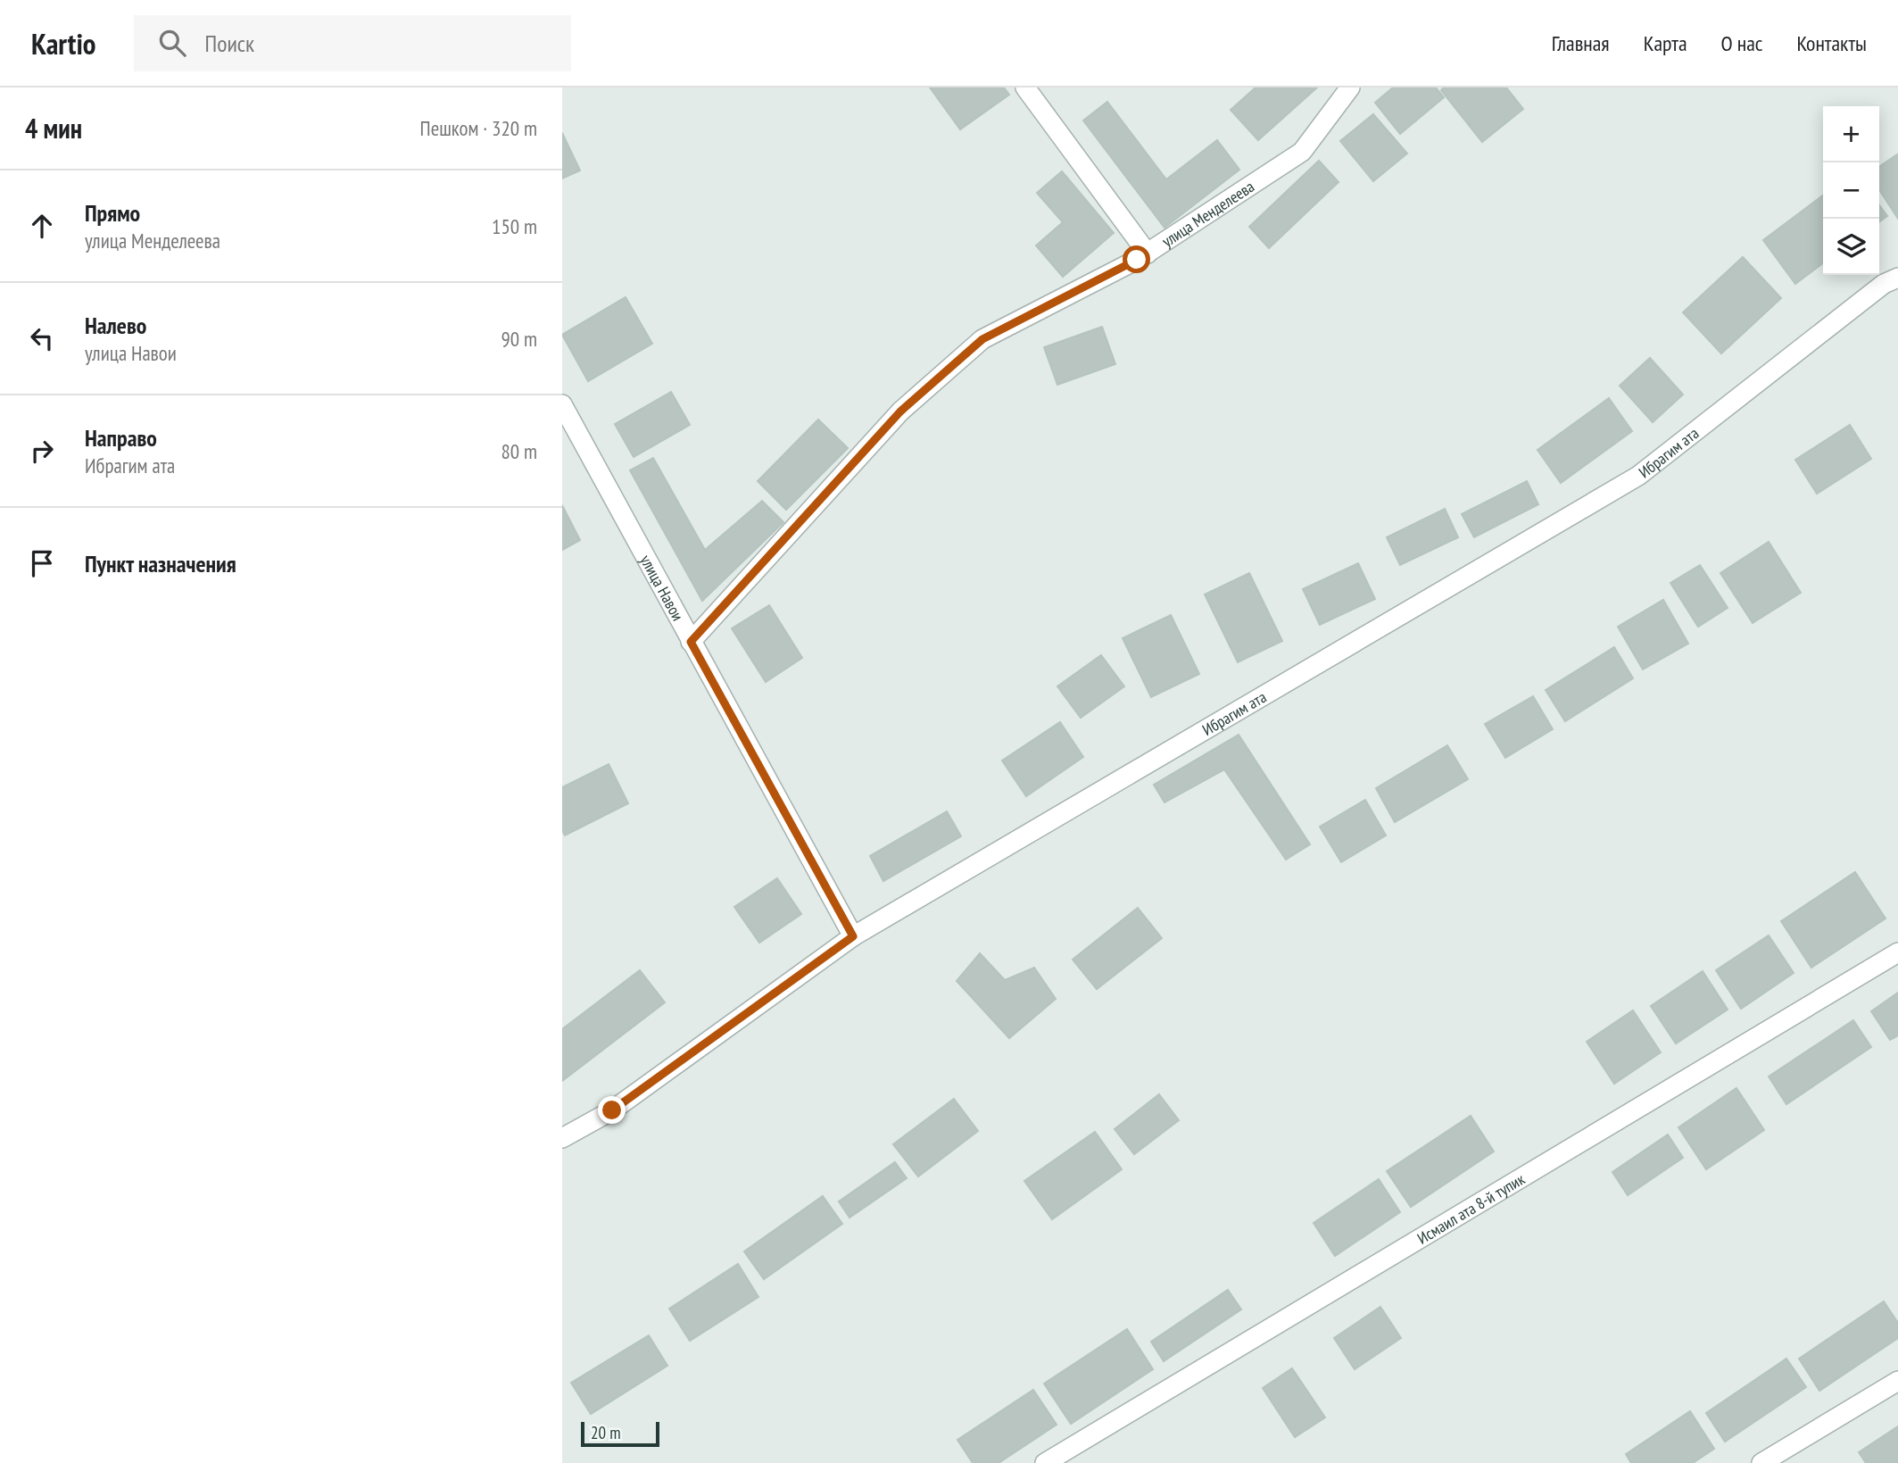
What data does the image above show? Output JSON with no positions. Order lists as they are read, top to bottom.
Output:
{
  "streets": {
    "street": [
      "улица Менделеева",
      "Ибрагим ата",
      "улица Навои",
      "Исмаил ата 8-й тупик"
    ]
  },
  "crossings": [
    ["улица Менделеева", "улица Навои"],
    ["Ибрагим ата", "улица Навои"]
  ],
  "scale_bar": "20 m",
  "page": {
    "header": "Kartio",
    "search": "Поиск",
    "nav": [
      "Главная",
      "Карта",
      "О нас",
      "Контакты"
    ],
    "heading": ["4 мин", "Пешком · 320 m"],
    "map_buttons": ["+", "−"],
    "list": [
      ["Прямо", "улица Менделеева", "150 m"],
      ["Налево", "улица Навои", "90 m"],
      ["Направо", "Ибрагим ата", "80 m"],
      "Пункт назначения"
    ],
    "scale": "20 m"
  }
}
